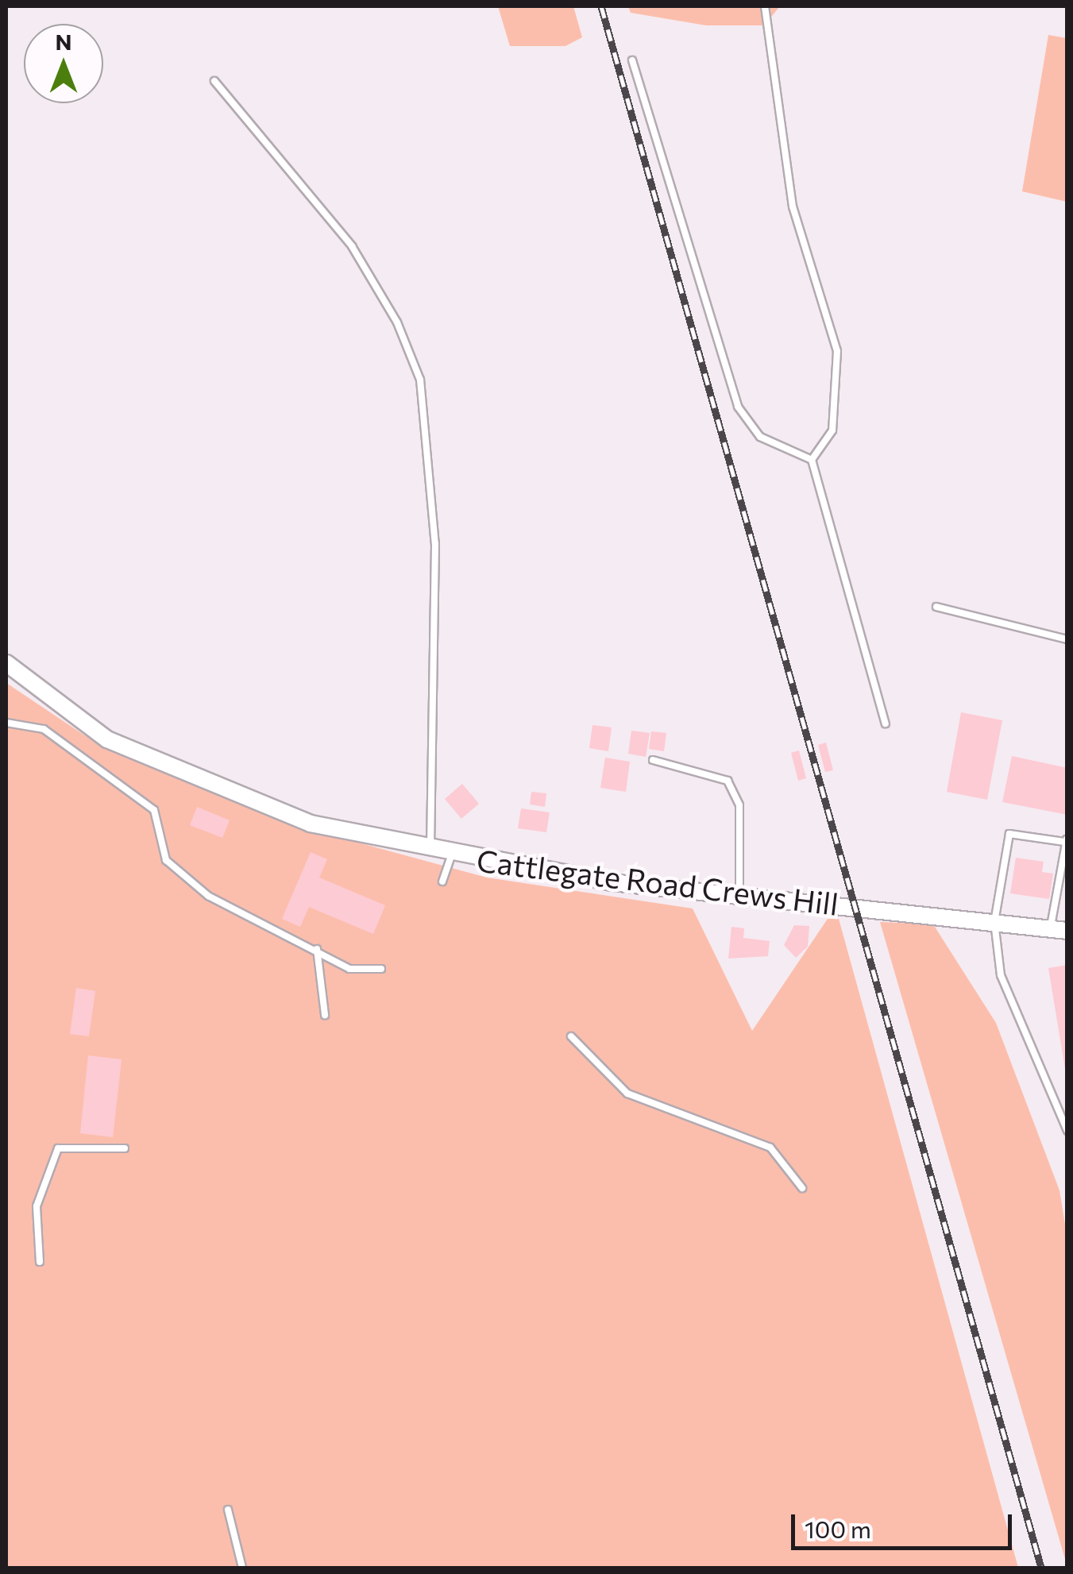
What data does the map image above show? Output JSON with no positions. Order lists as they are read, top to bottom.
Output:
{
  "streets": {
    "street": ["Cattlegate Road Crews Hill"]
  },
  "scale_bar": "100 m",
  "north": "top"
}
